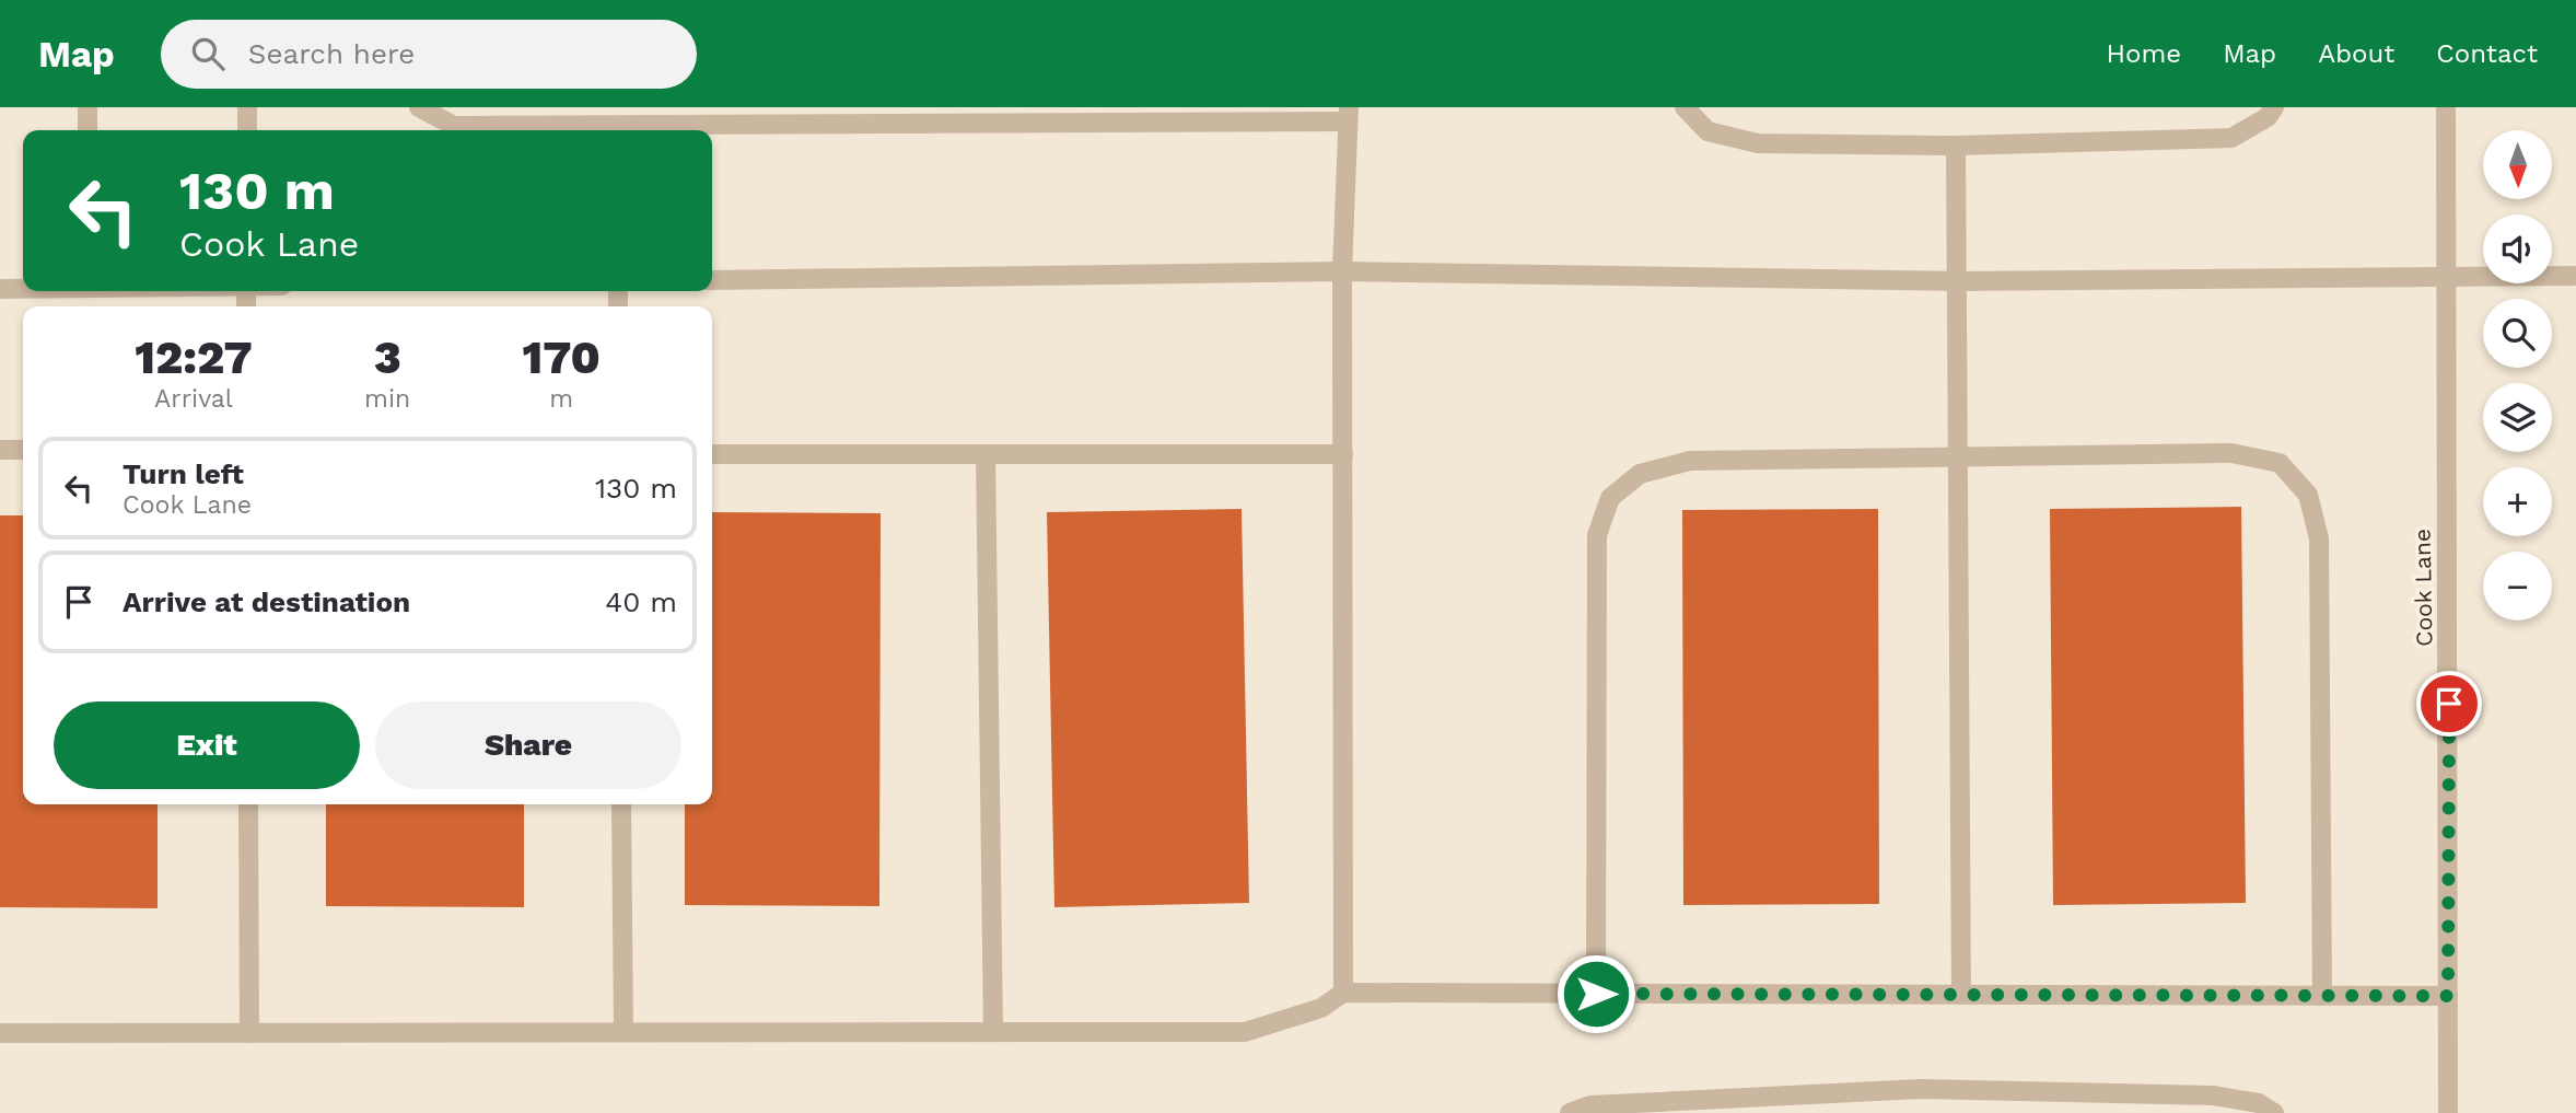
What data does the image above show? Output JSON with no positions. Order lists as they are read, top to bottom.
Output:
{
  "streets": {
    "street": ["Cook Lane"]
  },
  "north": "bottom",
  "page": {
    "header": "Map",
    "search": "Search here",
    "nav": [
      "Home",
      "Map",
      "About",
      "Contact"
    ],
    "map_buttons": ["+", "−"],
    "turn": ["130 m", "Cook Lane"],
    "eta": [
      "12:27",
      "Arrival",
      "3",
      "min",
      "170",
      "m"
    ],
    "list": [
      {
        "name": "Turn left",
        "note": "Cook Lane",
        "value": "130 m"
      },
      {
        "name": "Arrive at destination",
        "value": "40 m"
      }
    ],
    "buttons": ["Exit", "Share"]
  }
}
